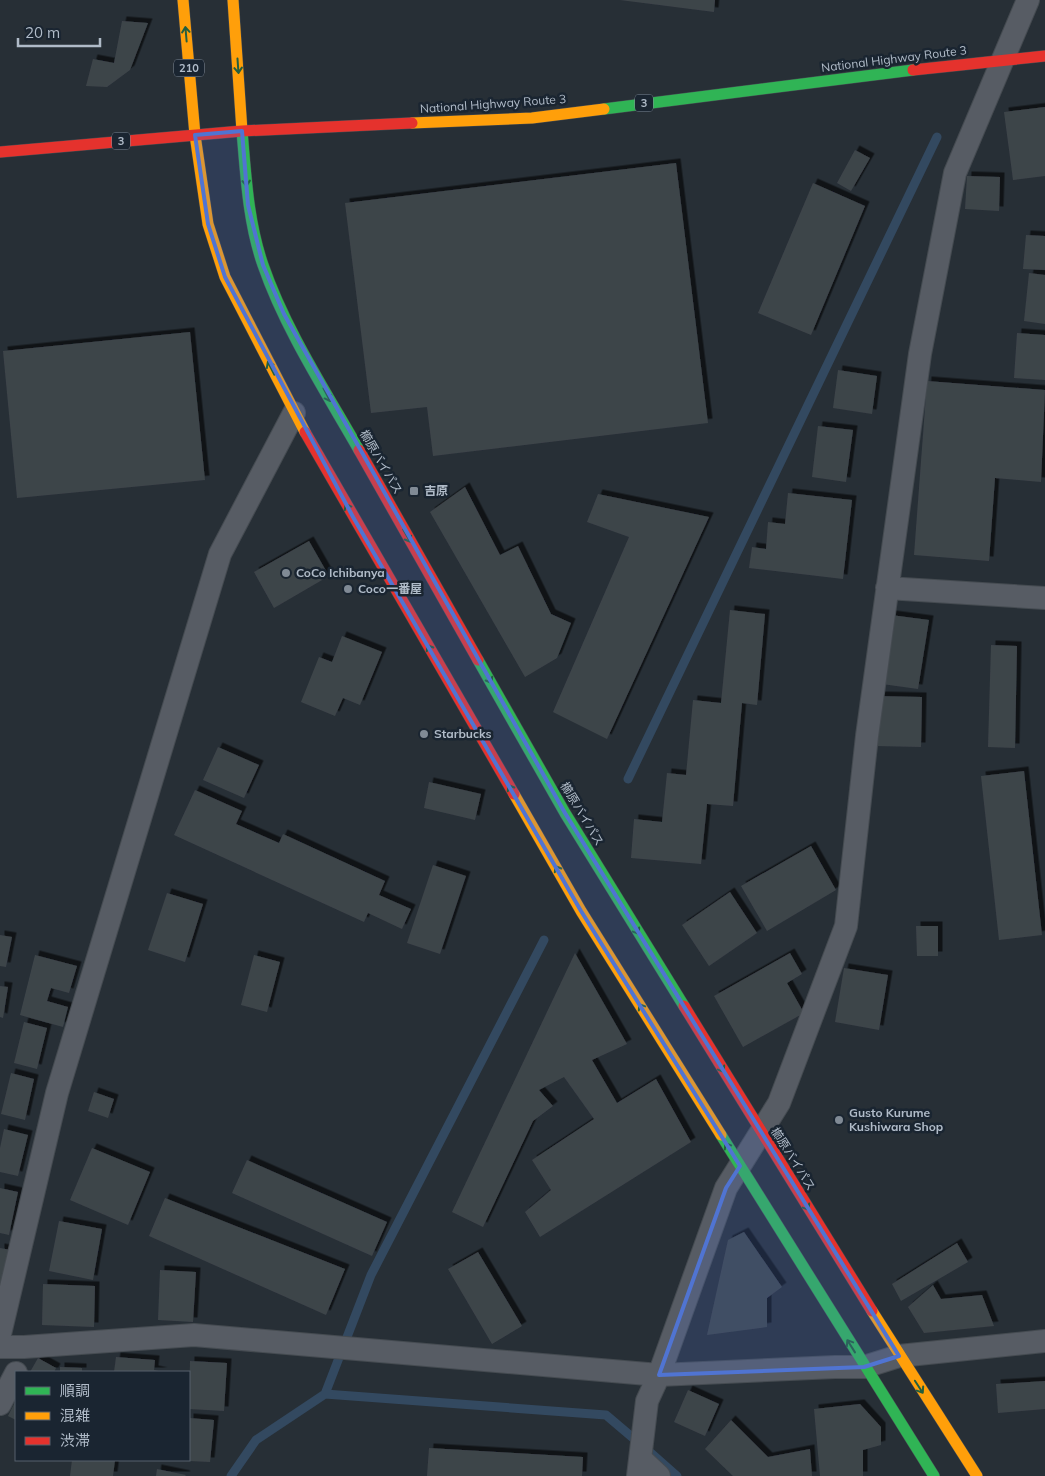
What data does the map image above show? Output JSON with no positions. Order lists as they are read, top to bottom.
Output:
{
  "streets": {
    "main road": [
      "National Highway Route 3",
      "210",
      "3",
      "櫛原バイパス"
    ]
  },
  "crossings": [
    ["National Highway Route 3", "210"],
    ["National Highway Route 3", "櫛原バイパス"]
  ],
  "places": {
    "transit": ["吉原"],
    "other": [
      "CoCo Ichibanya",
      "Coco一番屋",
      "Starbucks",
      "Gusto Kurume Kushiwara Shop"
    ]
  },
  "legend": ["順調", "混雑", "渋滞"],
  "scale_bar": "20 m"
}
